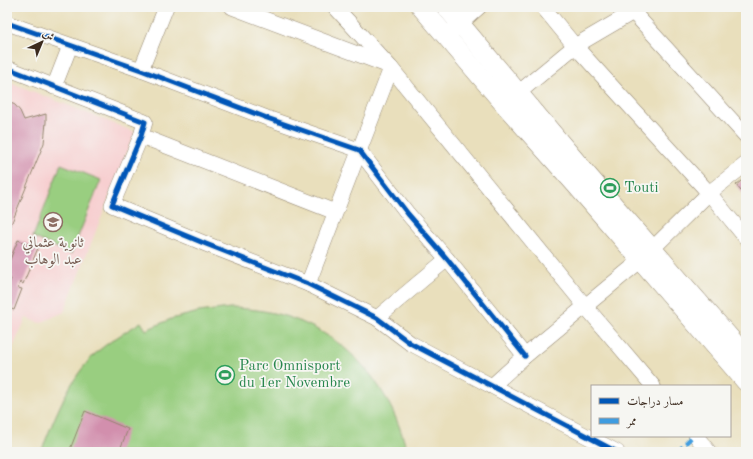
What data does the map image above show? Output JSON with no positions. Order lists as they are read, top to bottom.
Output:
{
  "places": {
    "sports": ["Touti", "Parc Omnisport du 1er Novembre"],
    "school or university": ["ثانوية عثماني عبد الوهاب"]
  },
  "legend": ["مسار دراجات", "ممر"],
  "north": "top right"
}
